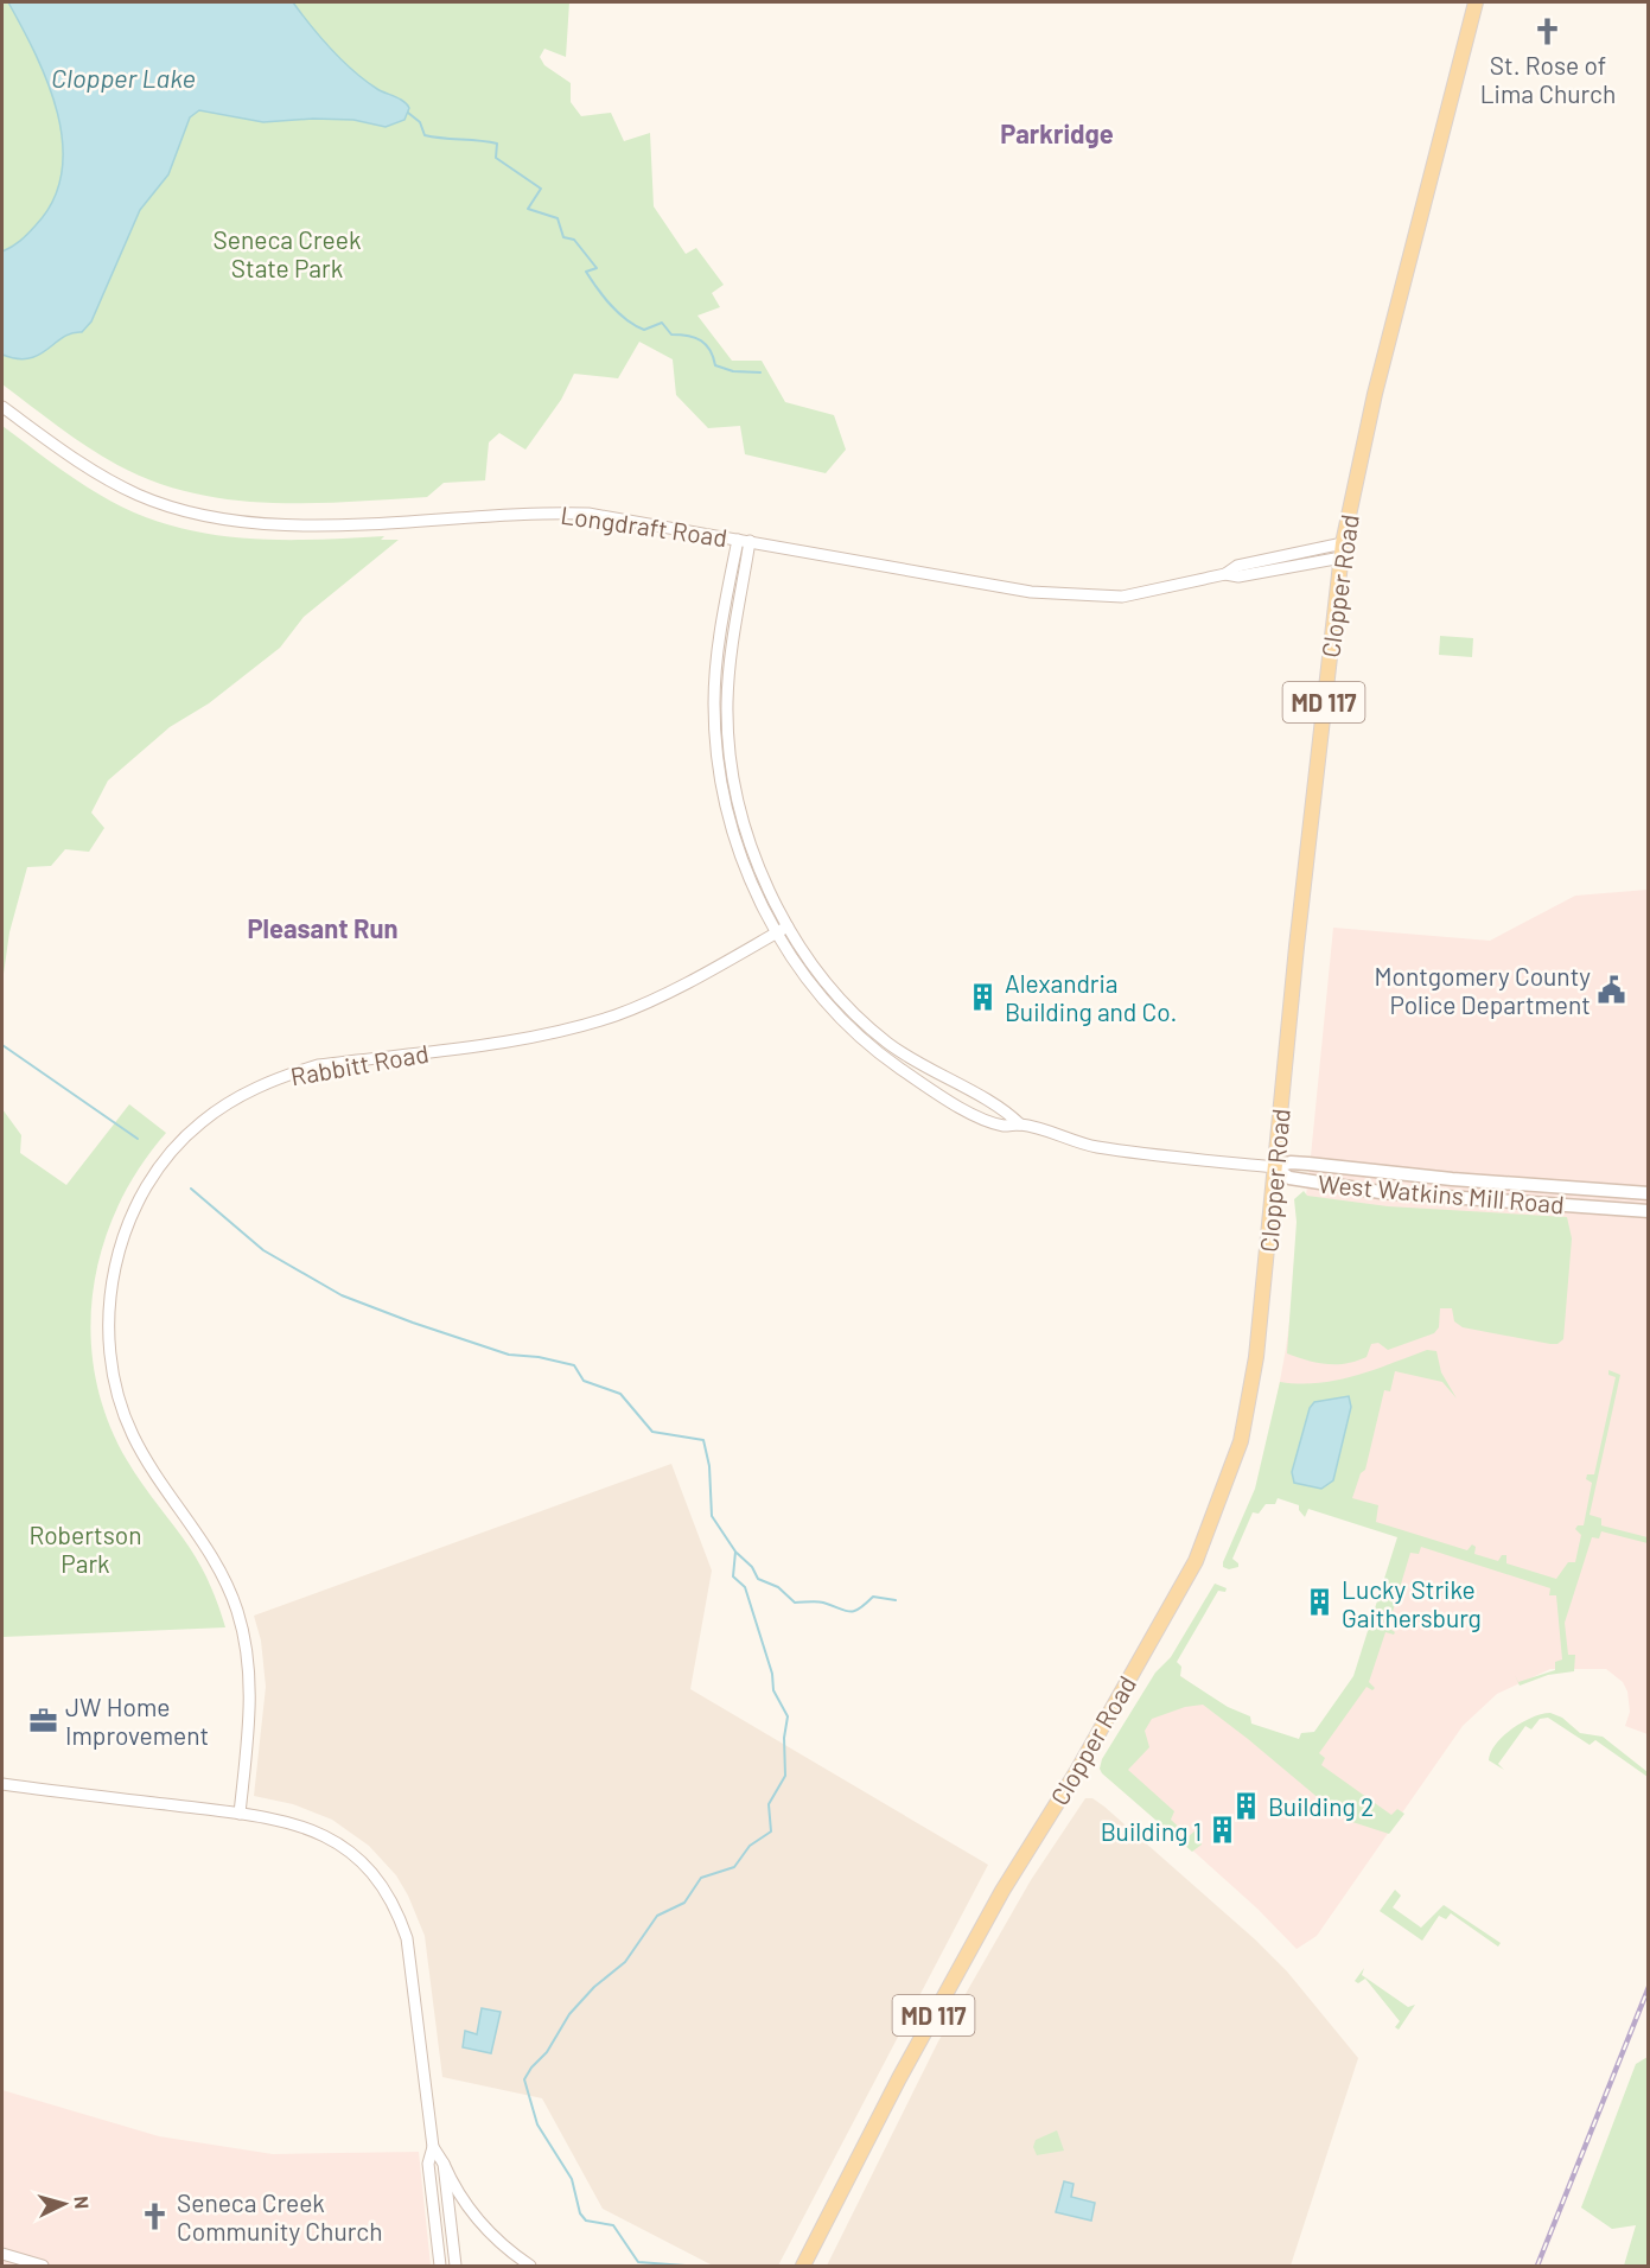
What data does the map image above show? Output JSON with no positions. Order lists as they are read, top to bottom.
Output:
{
  "streets": {
    "main road": ["Clopper Road", "MD 117", "West Watkins Mill Road"],
    "street": ["Longdraft Road", "Rabbitt Road"]
  },
  "crossings": [
    ["Longdraft Road", "Clopper Road"],
    ["Clopper Road", "West Watkins Mill Road"]
  ],
  "districts": ["Parkridge", "Pleasant Run"],
  "water": ["Clopper Lake"],
  "parks": ["Seneca Creek State Park", "Robertson Park"],
  "places": {
    "church": ["St. Rose of Lima Church", "Seneca Creek Community Church"],
    "public building": ["Montgomery County Police Department"],
    "building": [
      "Alexandria Building and Co.",
      "Lucky Strike Gaithersburg",
      "Building 2",
      "Building 1"
    ],
    "office": ["JW Home Improvement"]
  },
  "north": "right"
}
